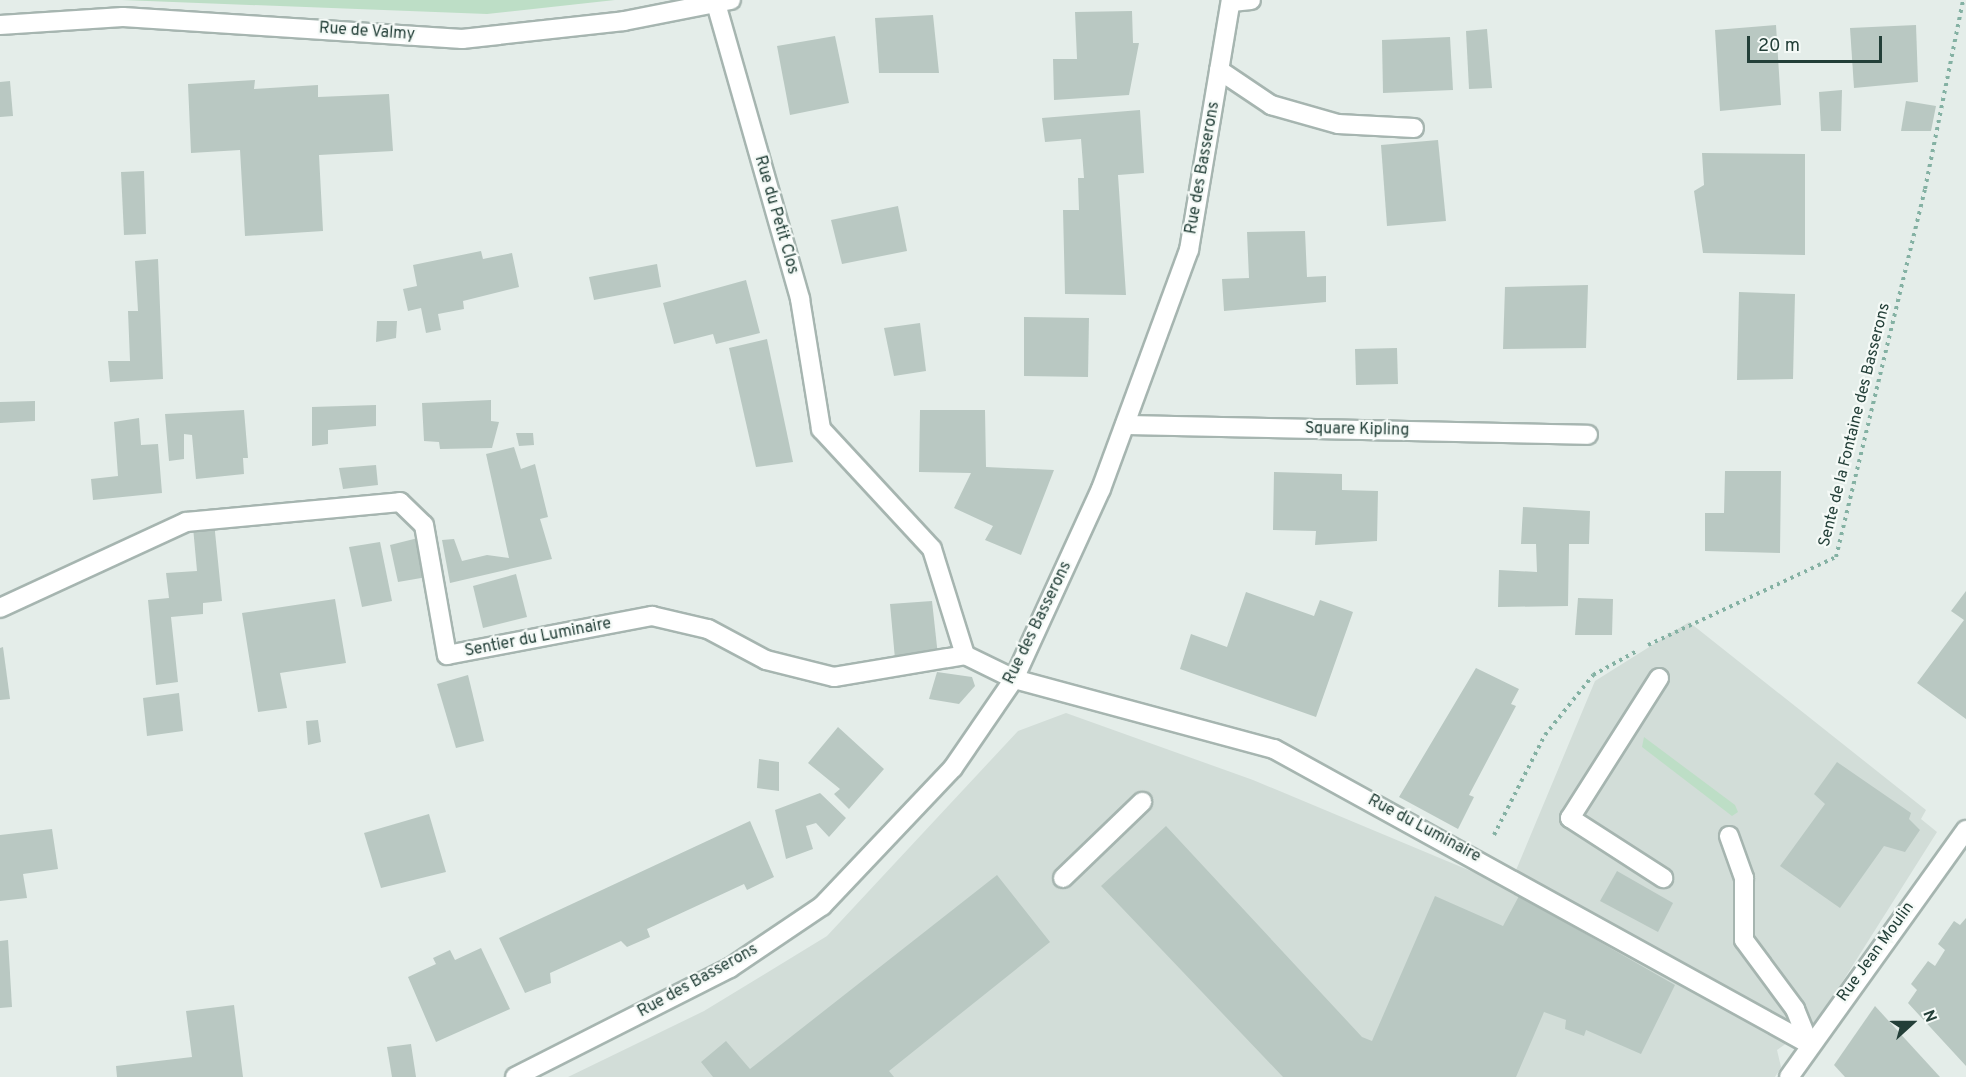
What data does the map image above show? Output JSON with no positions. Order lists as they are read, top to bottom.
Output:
{
  "streets": {
    "street": [
      "Rue de Valmy",
      "Rue des Basserons",
      "Rue du Petit Clos",
      "Square Kipling",
      "Sentier du Luminaire",
      "Rue du Luminaire",
      "Rue Jean Moulin"
    ],
    "path": ["Sente de la Fontaine des Basserons"]
  },
  "crossings": [
    ["Rue de Valmy", "Rue du Petit Clos"],
    ["Rue des Basserons", "Square Kipling"],
    ["Rue des Basserons", "Rue du Luminaire"],
    ["Rue du Petit Clos", "Sentier du Luminaire"],
    ["Sente de la Fontaine des Basserons", "Rue du Luminaire"],
    ["Rue du Luminaire", "Rue Jean Moulin"]
  ],
  "scale_bar": "20 m",
  "north": "right"
}
